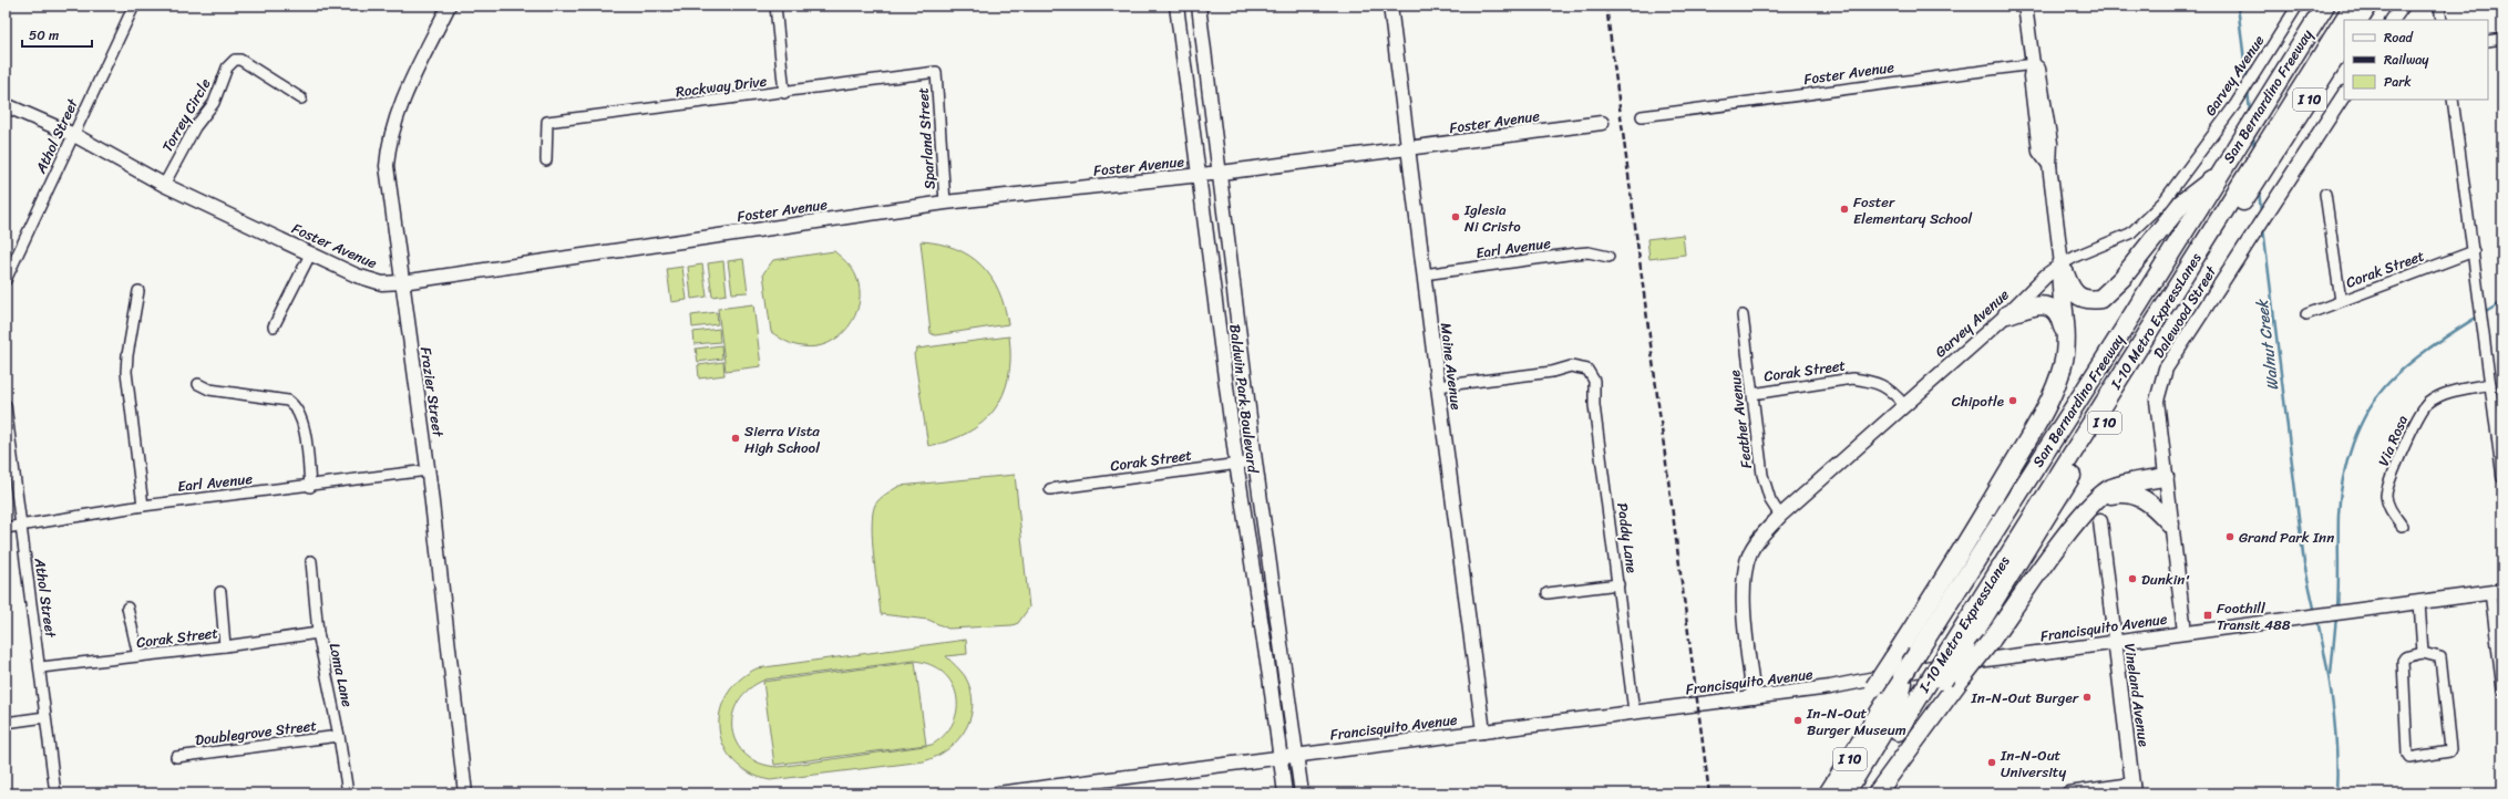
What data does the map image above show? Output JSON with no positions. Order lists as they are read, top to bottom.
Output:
{
  "streets": {
    "highway": ["San Bernardino Freeway", "I 10", "I-10 Metro ExpressLanes"],
    "street": [
      "Foster Avenue",
      "Garvey Avenue",
      "Rockway Drive",
      "Torrey Circle",
      "Athol Street",
      "Sparland Street",
      "Earl Avenue",
      "Corak Street",
      "Dalewood Street",
      "Maine Avenue",
      "Frazier Street",
      "Baldwin Park Boulevard",
      "Feather Avenue",
      "Via Rosa",
      "Paddy Lane",
      "Francisquito Avenue",
      "Loma Lane",
      "Vineland Avenue",
      "Doublegrove Street"
    ]
  },
  "crossings": [
    ["Foster Avenue", "Torrey Circle"],
    ["Foster Avenue", "Athol Street"],
    ["Foster Avenue", "Sparland Street"],
    ["Foster Avenue", "Maine Avenue"],
    ["Foster Avenue", "Frazier Street"],
    ["Foster Avenue", "Baldwin Park Boulevard"],
    ["Garvey Avenue", "Corak Street"],
    ["Garvey Avenue", "Feather Avenue"],
    ["Garvey Avenue", "Francisquito Avenue"],
    ["Rockway Drive", "Sparland Street"],
    ["San Bernardino Freeway", "I-10 Metro ExpressLanes"],
    ["I 10", "I-10 Metro ExpressLanes"],
    ["Athol Street", "Earl Avenue"],
    ["Athol Street", "Corak Street"],
    ["Earl Avenue", "Maine Avenue"],
    ["Earl Avenue", "Frazier Street"],
    ["Corak Street", "Baldwin Park Boulevard"],
    ["Corak Street", "Feather Avenue"],
    ["Corak Street", "Loma Lane"],
    ["Dalewood Street", "Francisquito Avenue"],
    ["Maine Avenue", "Paddy Lane"],
    ["Maine Avenue", "Francisquito Avenue"],
    ["Baldwin Park Boulevard", "Francisquito Avenue"],
    ["Paddy Lane", "Francisquito Avenue"],
    ["Francisquito Avenue", "Vineland Avenue"],
    ["Loma Lane", "Doublegrove Street"]
  ],
  "water": ["Walnut Creek"],
  "places": {
    "other": [
      "Foster Elementary School",
      "Iglesia Ni Cristo",
      "Chipotle",
      "Sierra Vista High School",
      "Grand Park Inn",
      "Dunkin'",
      "In-N-Out Burger",
      "In-N-Out Burger Museum",
      "In-N-Out University"
    ],
    "transit": ["Foothill Transit 488"]
  },
  "legend": ["Road", "Railway", "Park"],
  "scale_bar": "50 m"
}
